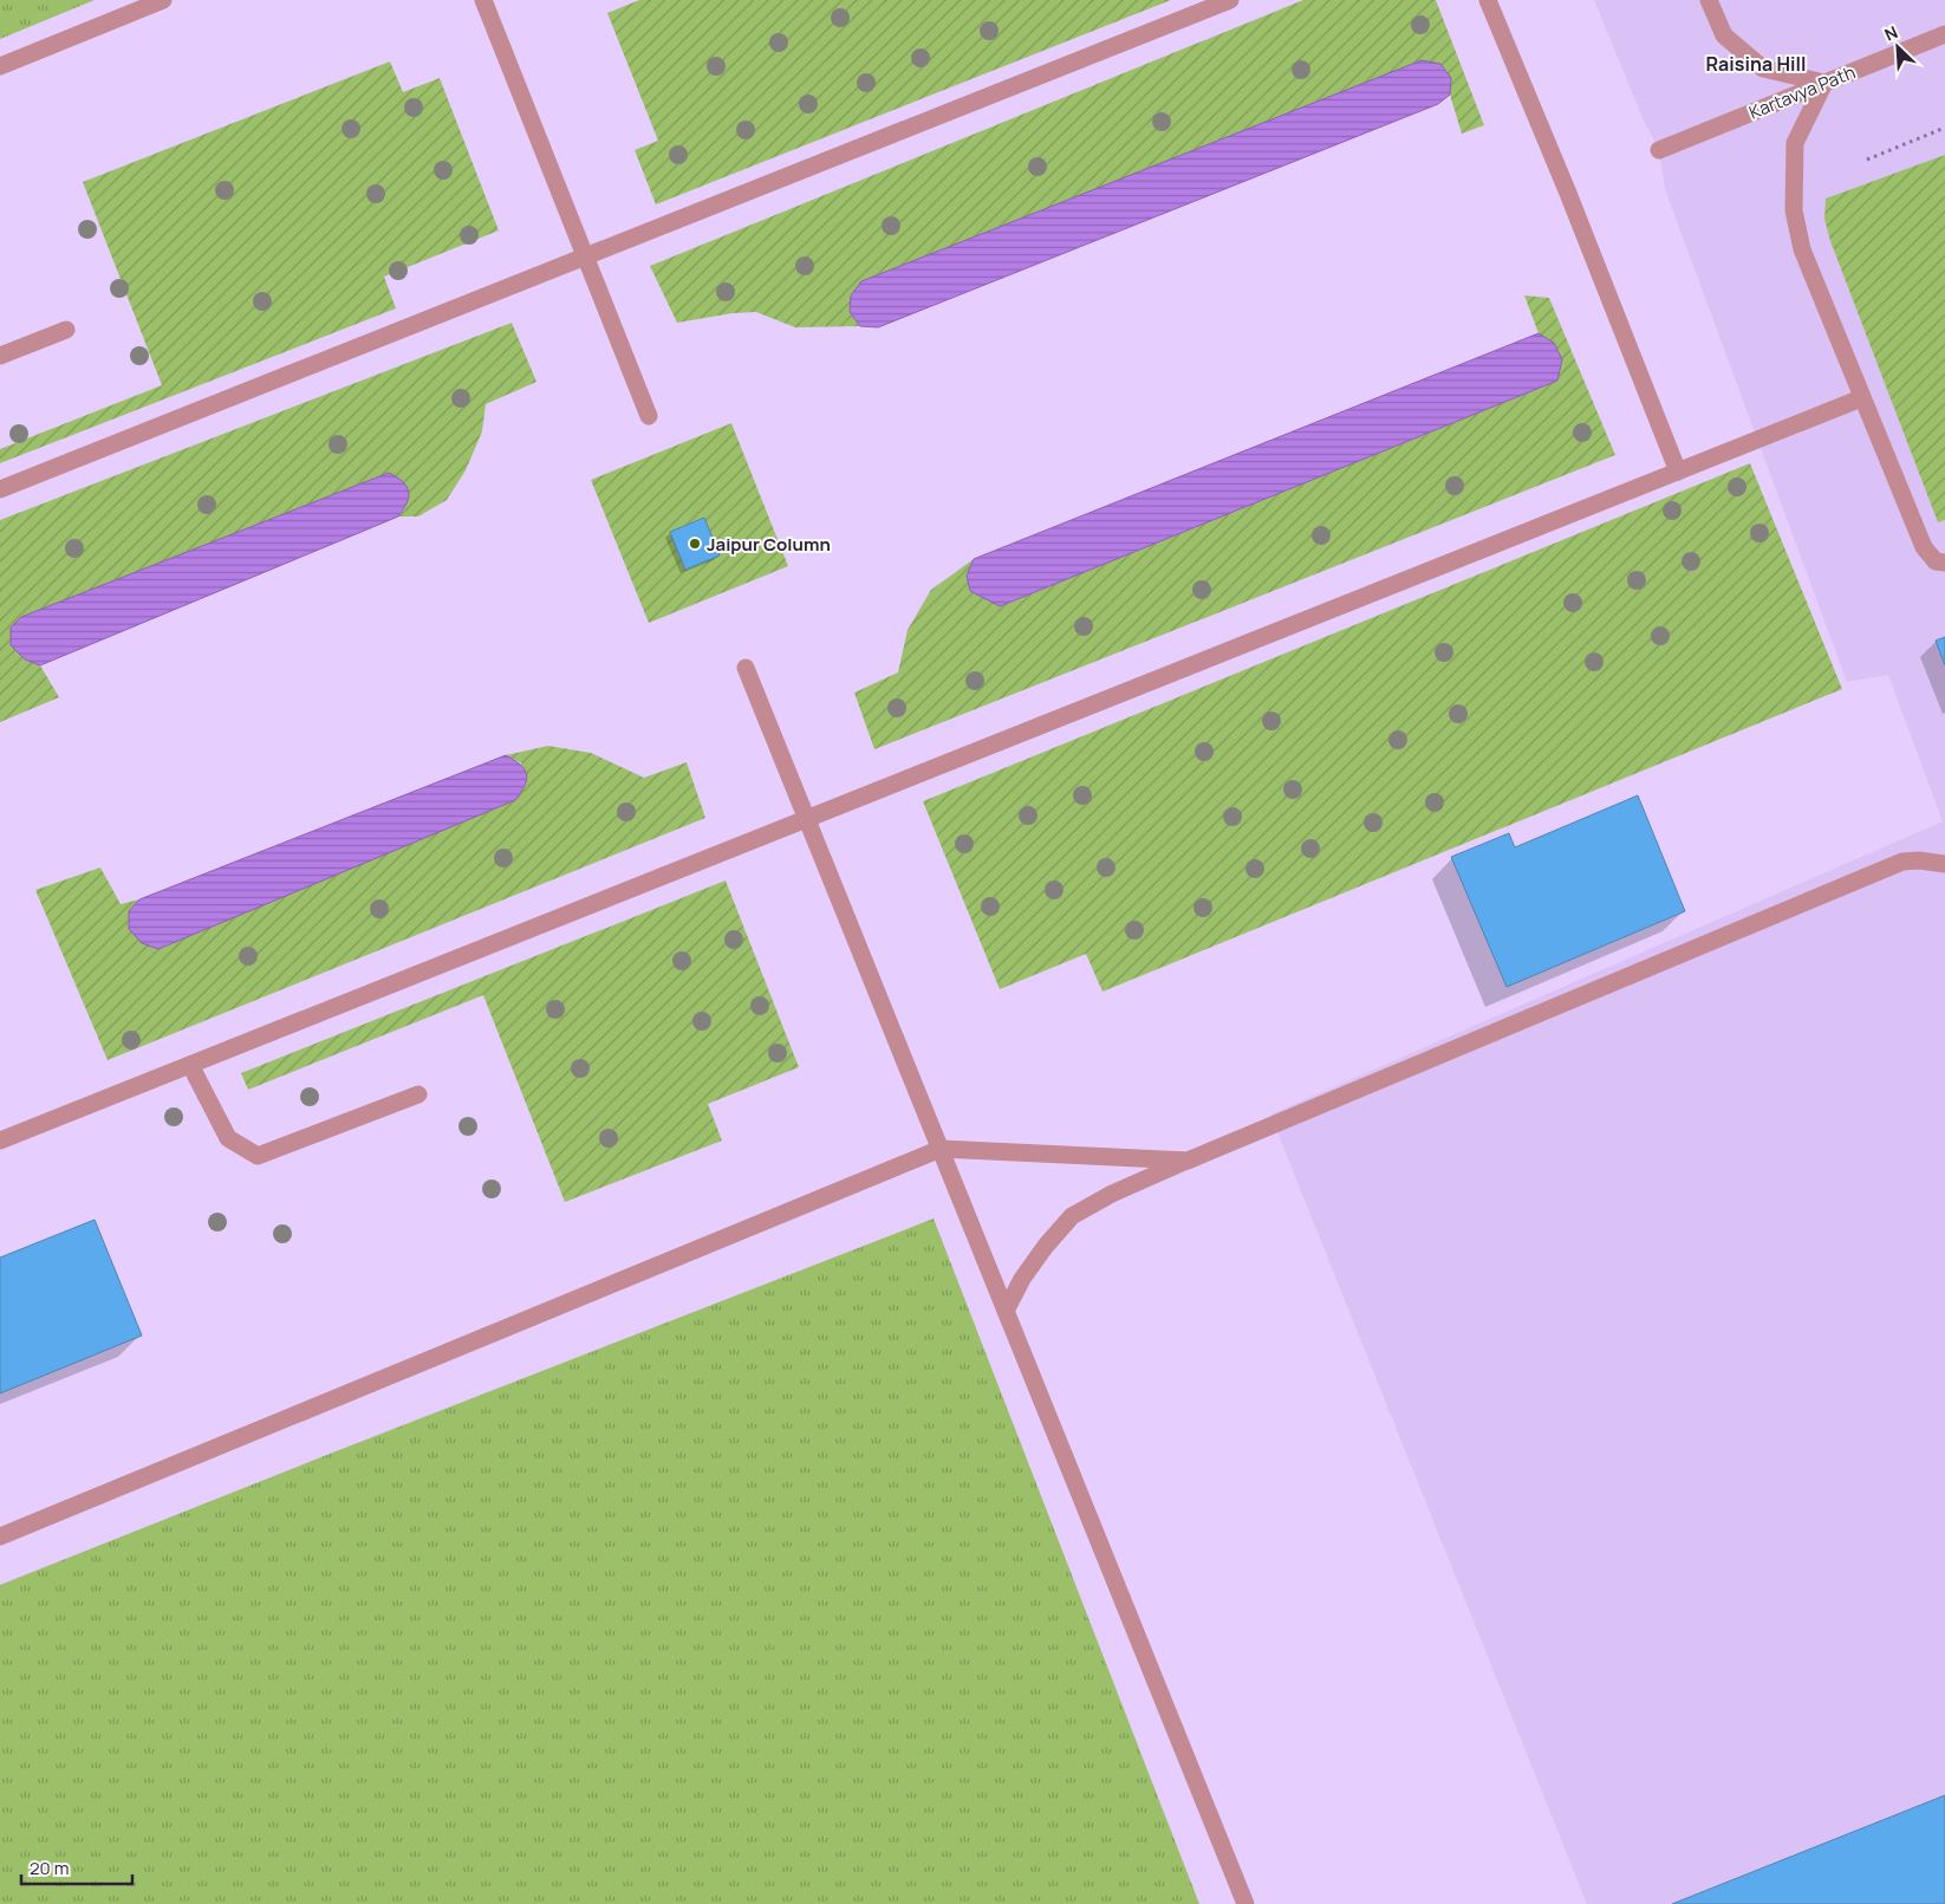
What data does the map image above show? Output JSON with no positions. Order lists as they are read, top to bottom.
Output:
{
  "streets": {
    "street": ["Kartavya Path"]
  },
  "districts": ["Raisina Hill"],
  "places": ["Jaipur Column"],
  "scale_bar": "20 m",
  "north": "top left"
}
